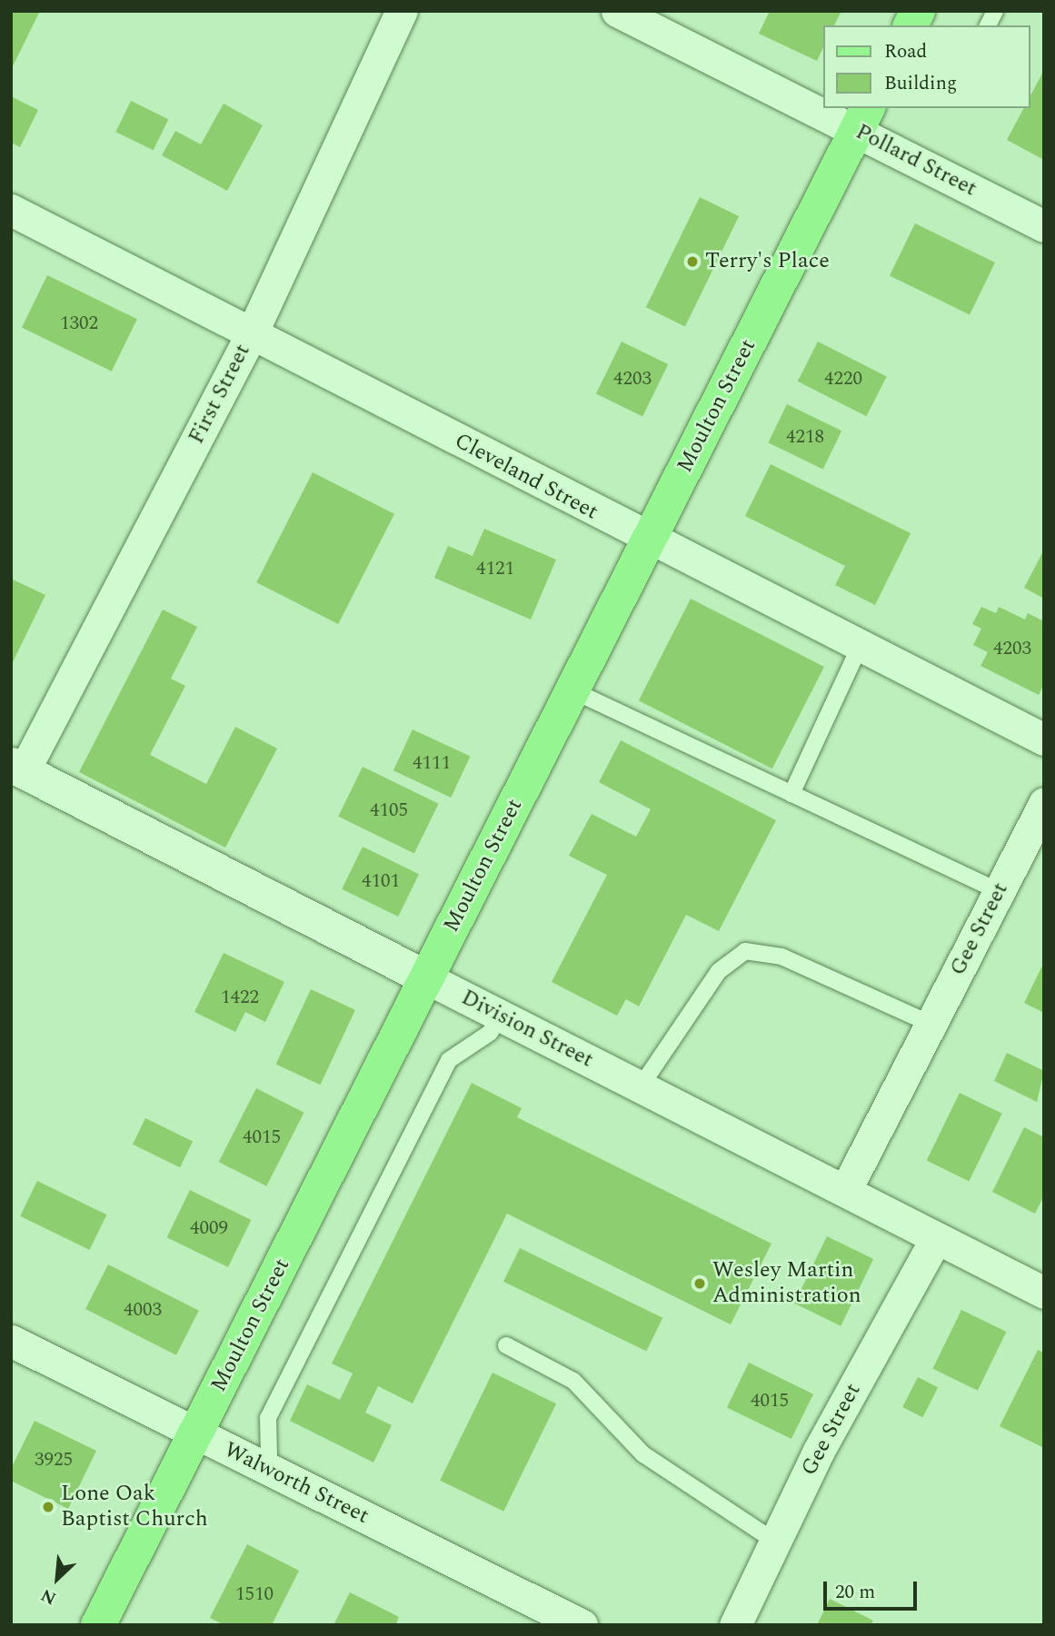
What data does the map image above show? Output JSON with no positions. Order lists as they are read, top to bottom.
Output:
{
  "streets": {
    "main road": ["Moulton Street"],
    "street": [
      "Pollard Street",
      "First Street",
      "Cleveland Street",
      "Gee Street",
      "Division Street",
      "Walworth Street"
    ]
  },
  "crossings": [
    ["Pollard Street", "Moulton Street"],
    ["First Street", "Cleveland Street"],
    ["First Street", "Division Street"],
    ["Moulton Street", "Cleveland Street"],
    ["Moulton Street", "Division Street"],
    ["Moulton Street", "Walworth Street"],
    ["Gee Street", "Division Street"]
  ],
  "places": ["Terry's Place", "Wesley Martin Administration", "Lone Oak Baptist Church"],
  "house_numbers": [
    "1302",
    "4203",
    "4220",
    "4218",
    "4121",
    "4203",
    "4111",
    "4105",
    "4101",
    "1422",
    "4015",
    "4009",
    "4003",
    "4015",
    "3925",
    "1510"
  ],
  "legend": ["Road", "Building"],
  "scale_bar": "20 m",
  "north": "bottom left"
}
